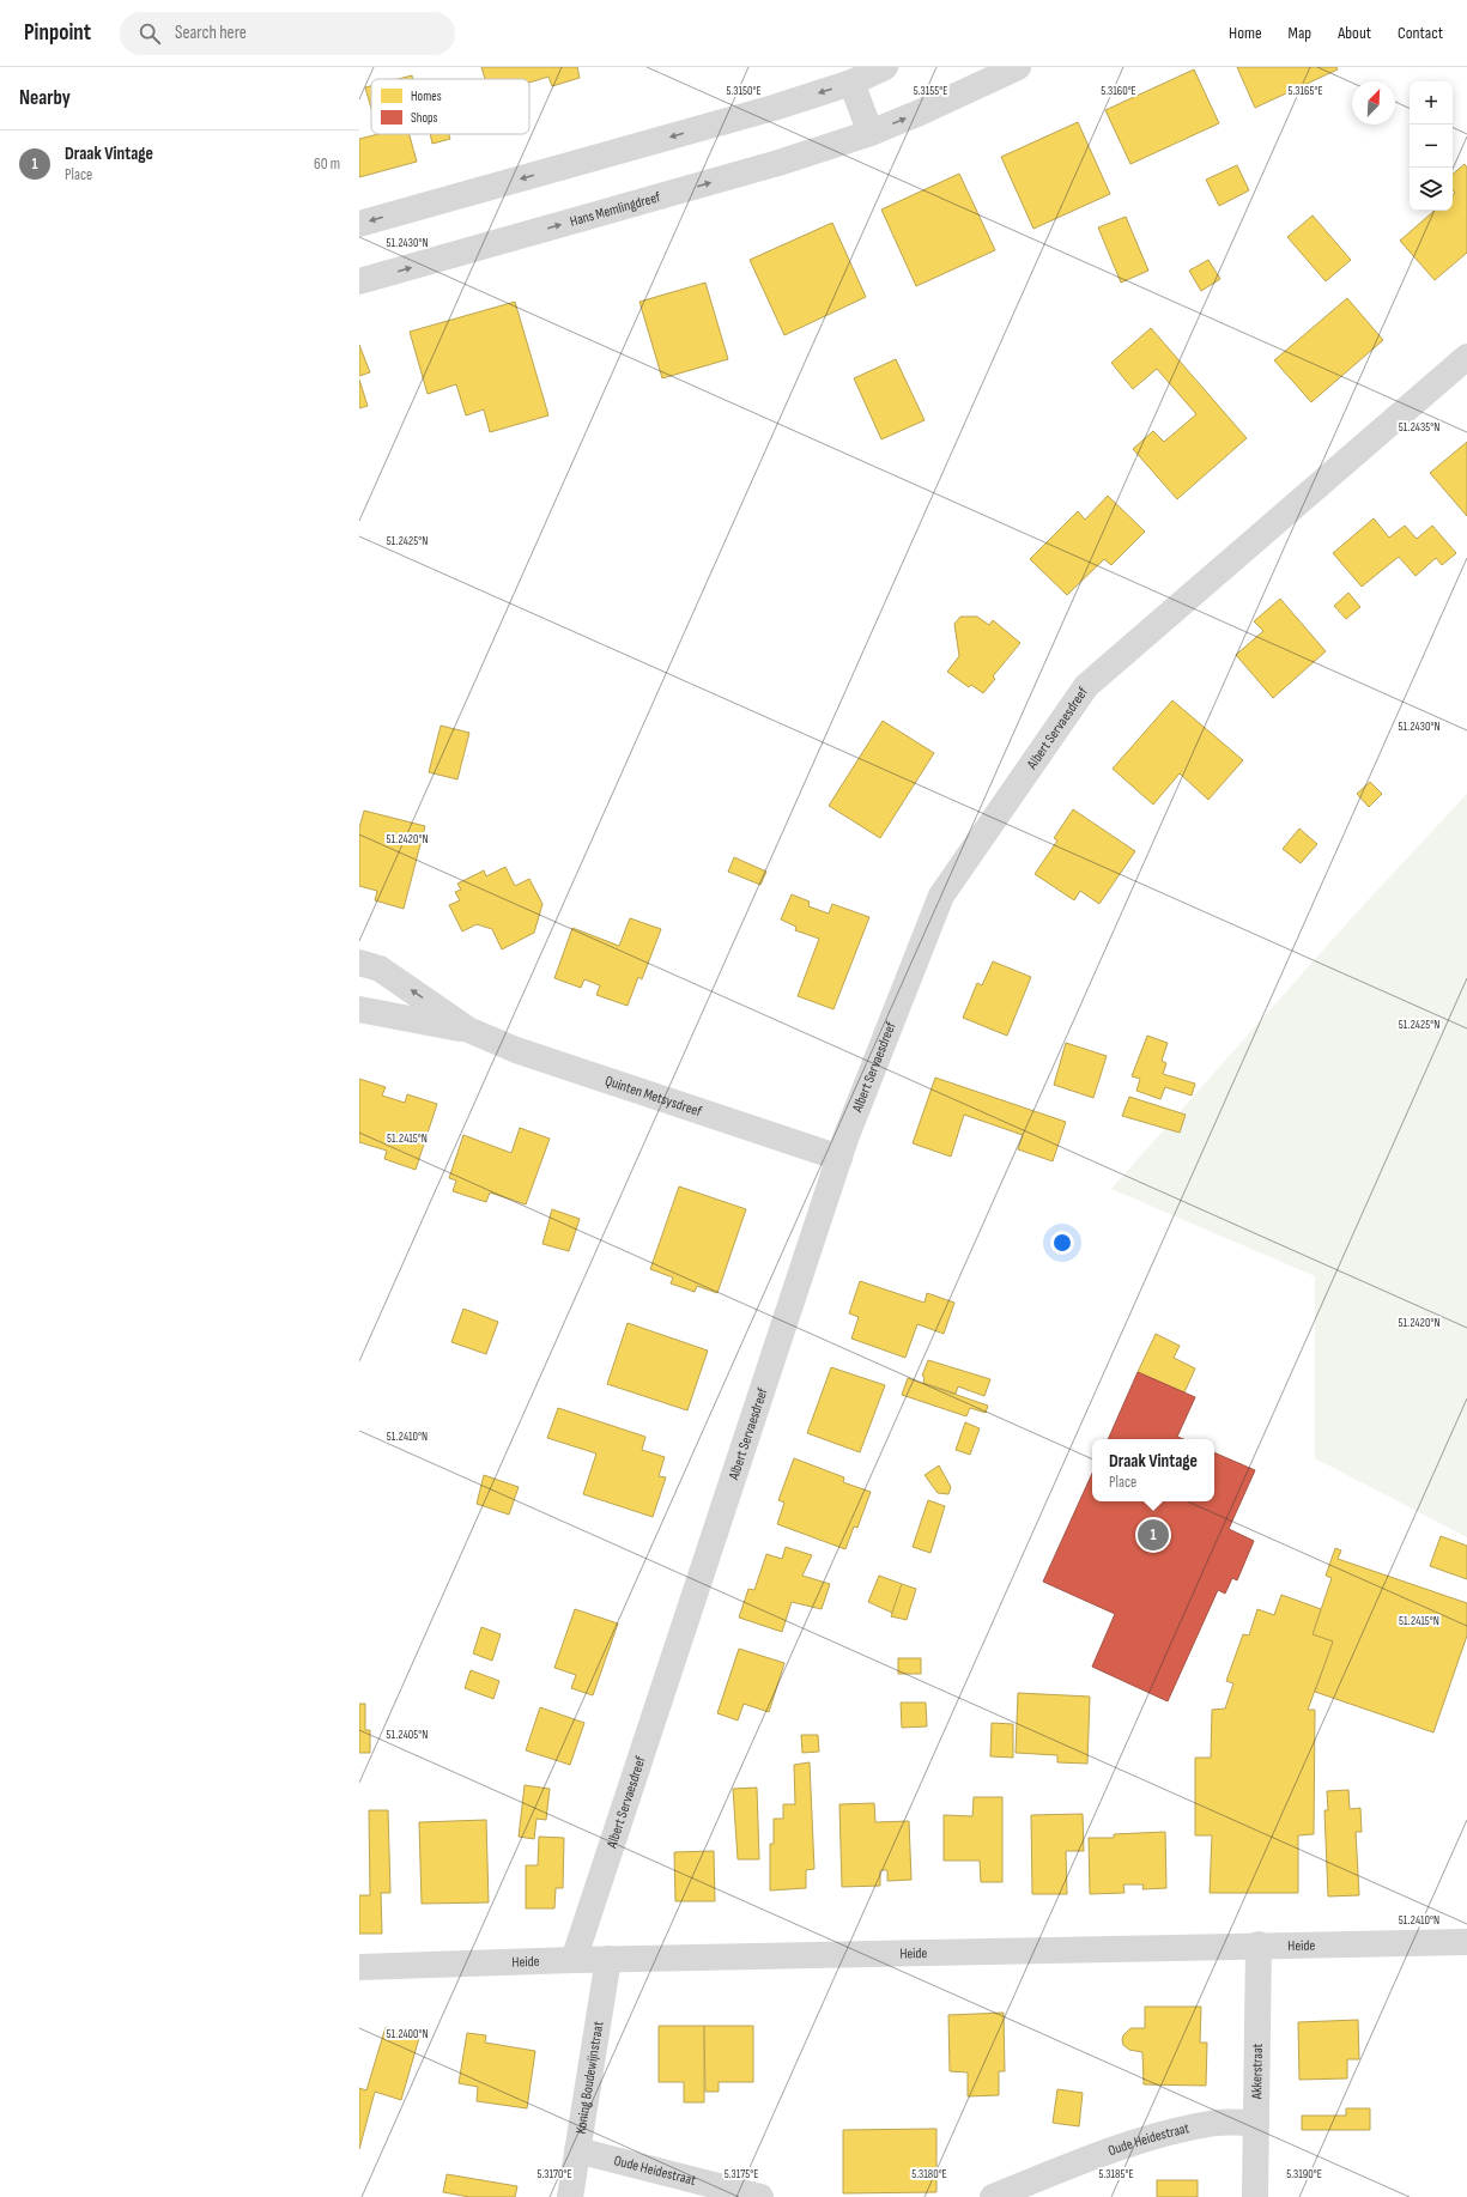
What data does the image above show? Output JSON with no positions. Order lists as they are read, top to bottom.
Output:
{
  "streets": {
    "street": [
      "Hans Memlingdreef",
      "Albert Servaesdreef",
      "Quinten Metsysdreef",
      "Heide",
      "Akkerstraat",
      "Koning Boudewijnstraat",
      "Oude Heidestraat"
    ]
  },
  "crossings": [
    ["Albert Servaesdreef", "Quinten Metsysdreef"],
    ["Albert Servaesdreef", "Heide"],
    ["Heide", "Akkerstraat"],
    ["Heide", "Koning Boudewijnstraat"],
    ["Akkerstraat", "Oude Heidestraat"],
    ["Koning Boudewijnstraat", "Oude Heidestraat"]
  ],
  "legend": ["Homes", "Shops"],
  "north": "top right",
  "page": {
    "header": "Pinpoint",
    "search": "Search here",
    "nav": [
      "Home",
      "Map",
      "About",
      "Contact"
    ],
    "heading": "Nearby",
    "map_buttons": ["+", "−"],
    "list": [
      {
        "mark": "1",
        "name": "Draak Vintage",
        "note": "Place",
        "value": "60 m"
      }
    ],
    "popup": ["Draak Vintage", "Place"],
    "pins": "1"
  },
  "coordinates": [
    "5.3150°E",
    "5.3155°E",
    "5.3160°E",
    "5.3165°E",
    "51.2430°N",
    "51.2435°N",
    "51.2425°N",
    "51.2420°N",
    "51.2415°N",
    "51.2410°N",
    "51.2405°N",
    "51.2400°N",
    "5.3170°E",
    "5.3175°E",
    "5.3180°E",
    "5.3185°E",
    "5.3190°E"
  ]
}
